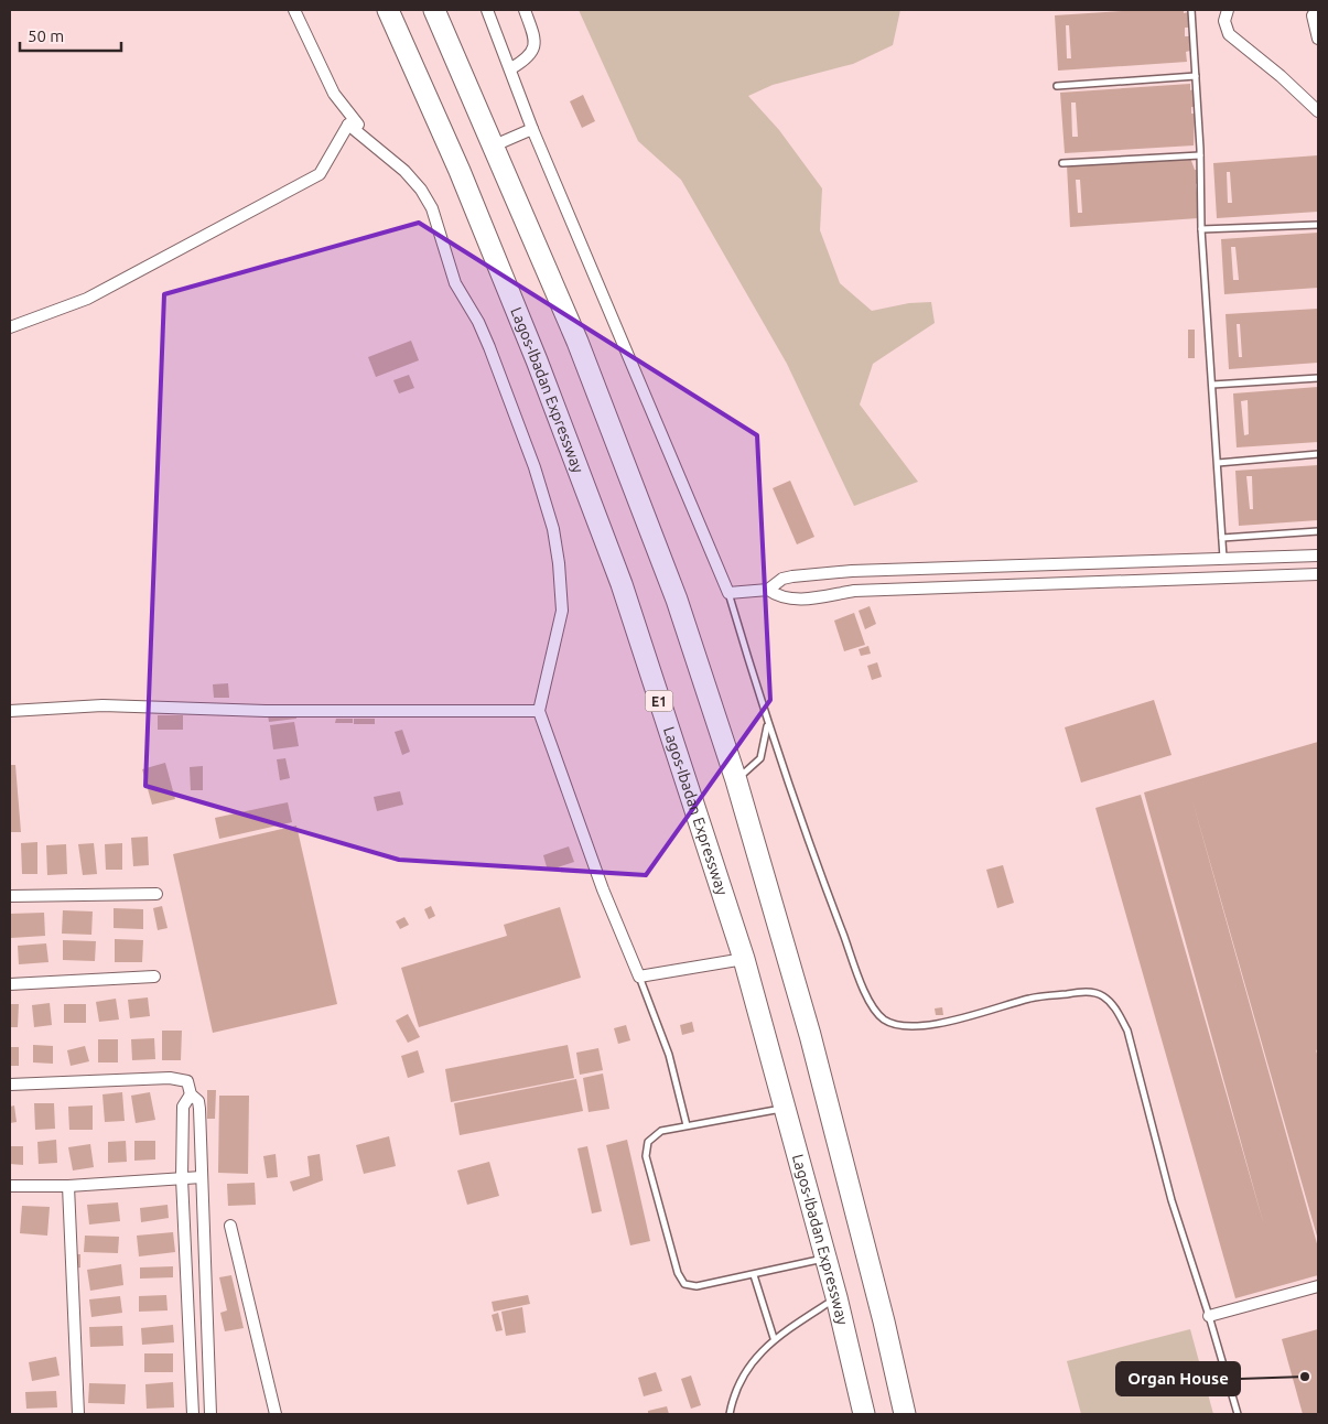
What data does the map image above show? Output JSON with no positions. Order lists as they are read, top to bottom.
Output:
{
  "streets": {
    "highway": ["Lagos-Ibadan Expressway", "E1"]
  },
  "places": ["Organ House"],
  "scale_bar": "50 m"
}
